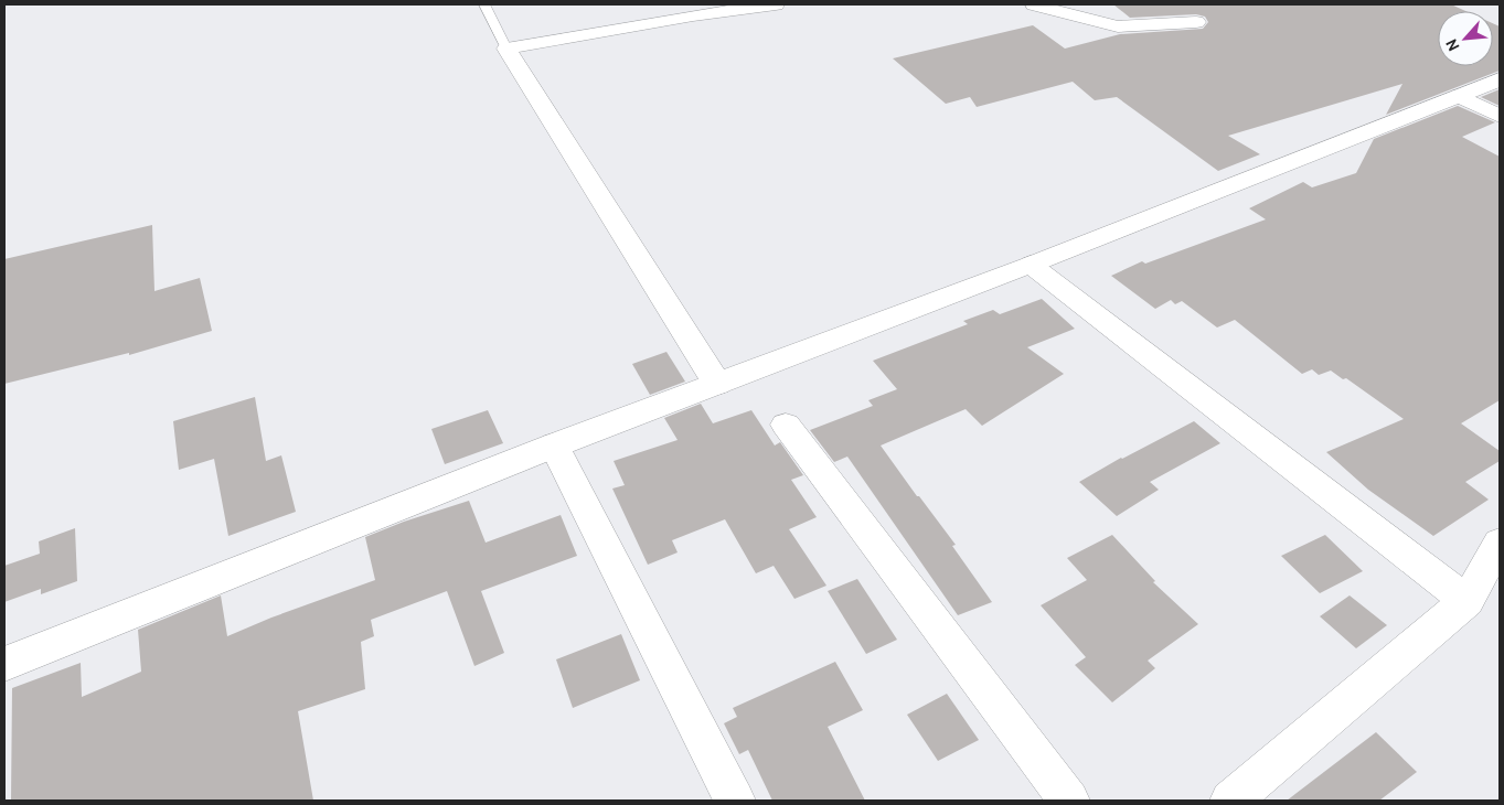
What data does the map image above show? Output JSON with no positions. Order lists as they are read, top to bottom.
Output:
{
  "north": "bottom left"
}
